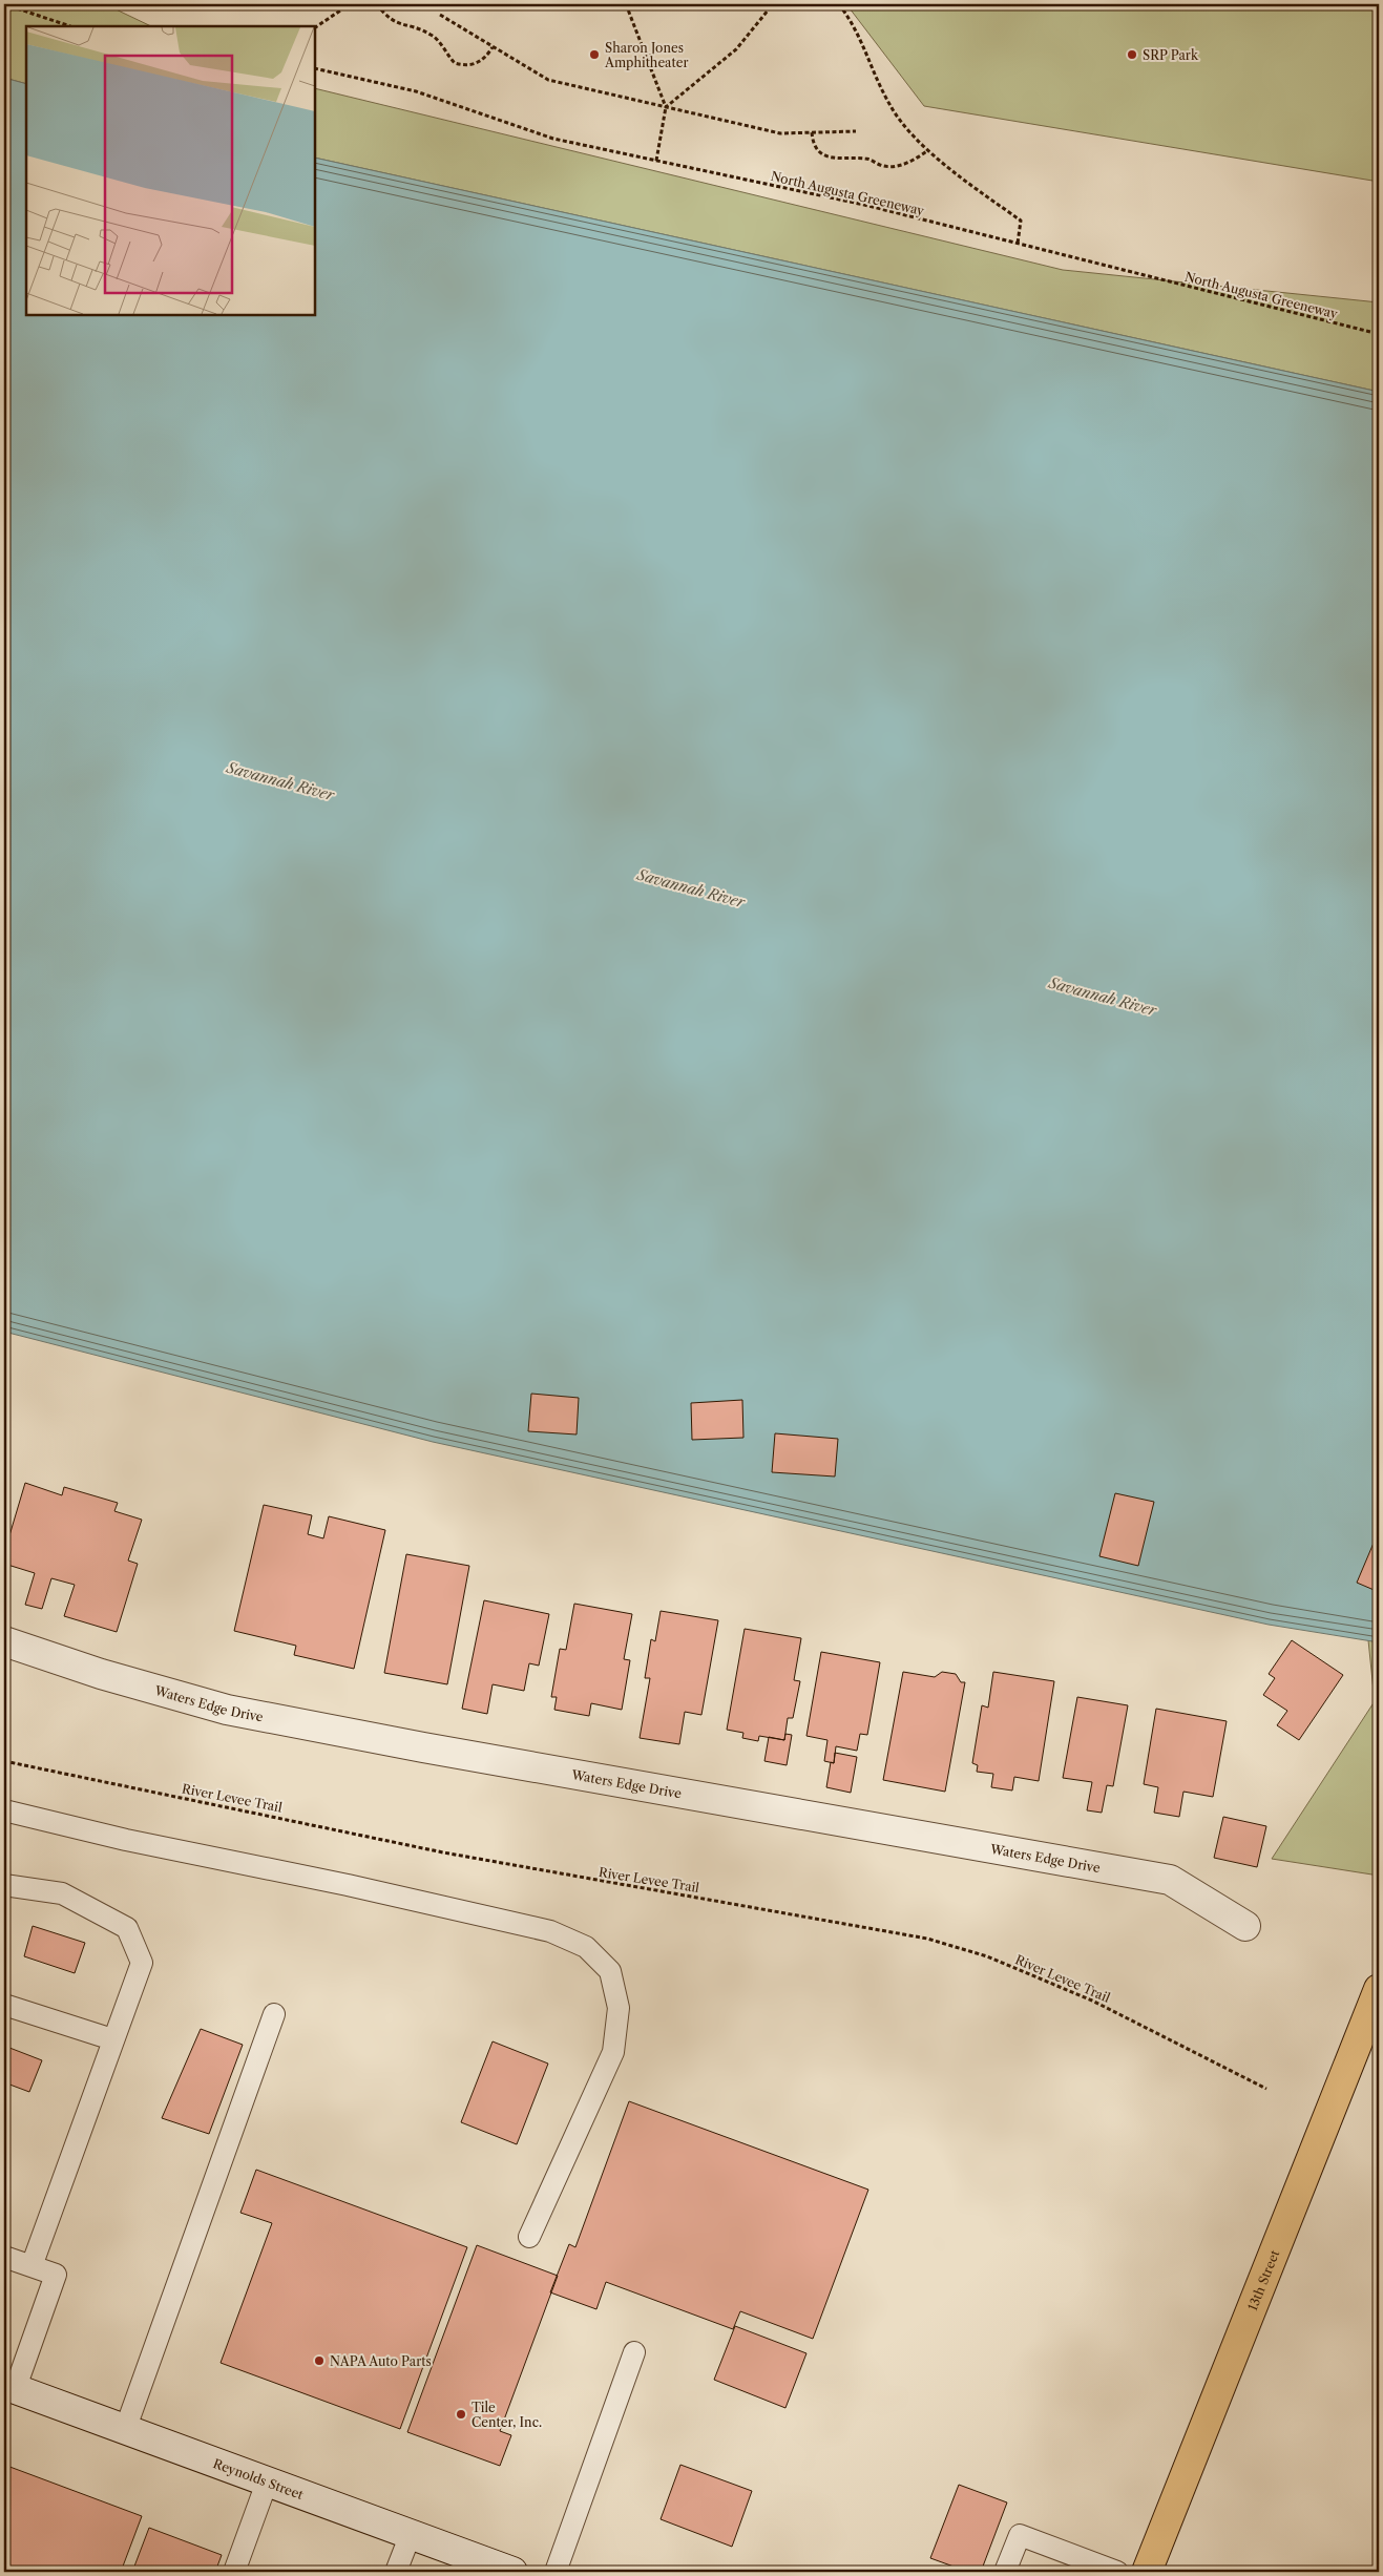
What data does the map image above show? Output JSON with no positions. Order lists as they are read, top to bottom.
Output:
{
  "streets": {
    "main road": ["13th Street"],
    "street": ["Waters Edge Drive", "Reynolds Street"],
    "path": ["North Augusta Greeneway", "River Levee Trail"]
  },
  "water": ["Savannah River"],
  "places": [
    "Sharon Jones Amphitheater",
    "SRP Park",
    "NAPA Auto Parts",
    "Tile Center, Inc."
  ]
}
